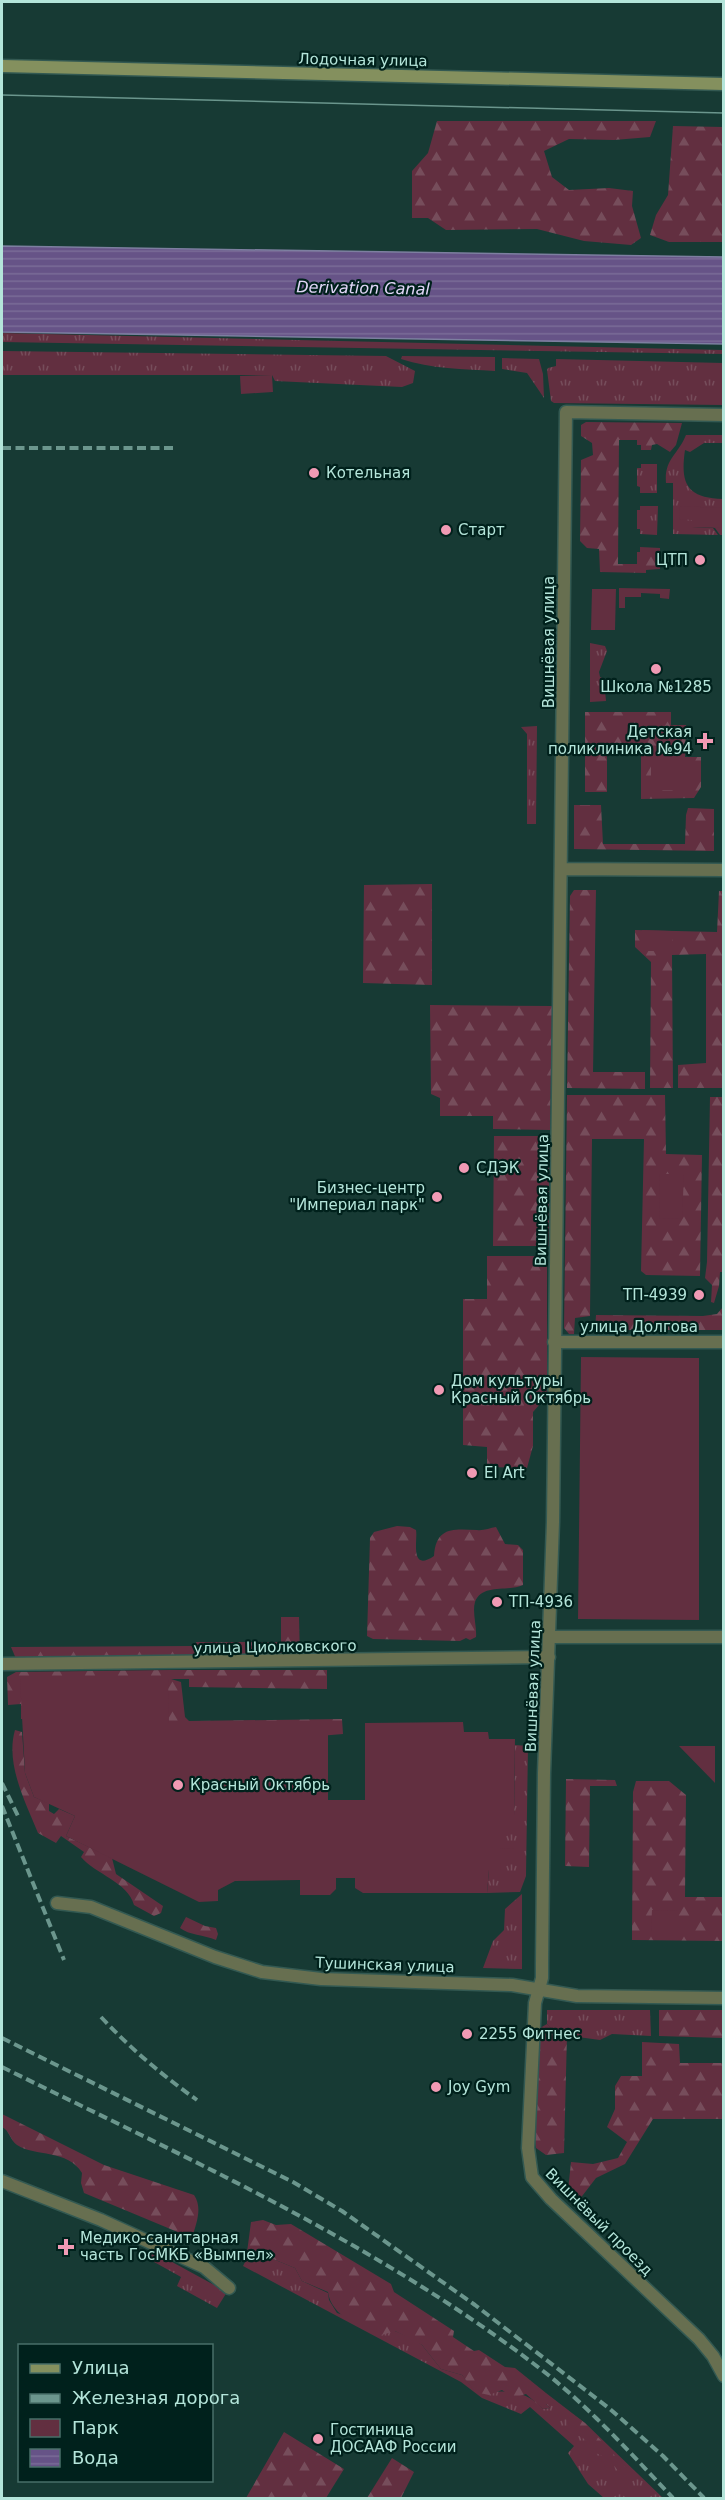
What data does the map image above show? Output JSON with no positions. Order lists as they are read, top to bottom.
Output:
{
  "streets": {
    "street": [
      "Лодочная улица",
      "Вишнёвая улица",
      "улица Долгова",
      "улица Циолковского",
      "Тушинская улица",
      "Вишнёвый проезд"
    ]
  },
  "crossings": [
    ["Вишнёвая улица", "улица Долгова"],
    ["Вишнёвая улица", "улица Циолковского"],
    ["Вишнёвая улица", "Тушинская улица"],
    ["Вишнёвая улица", "Вишнёвый проезд"],
    ["Тушинская улица", "Вишнёвый проезд"]
  ],
  "water": ["Derivation Canal"],
  "places": {
    "other": [
      "Котельная",
      "Старт",
      "ЦТП",
      "Школа №1285",
      "СДЭК",
      "Бизнес-центр \"Империал парк\"",
      "ТП-4939",
      "Дом культуры Красный Октябрь",
      "El Art",
      "ТП-4936",
      "Красный Октябрь",
      "2255 Фитнес",
      "Joy Gym",
      "Гостиница ДОСААФ России"
    ],
    "health": ["Детская поликлиника №94", "Медико-санитарная часть ГосМКБ «Вымпел»"]
  },
  "legend": [
    "Улица",
    "Железная дорога",
    "Парк",
    "Вода"
  ]
}
